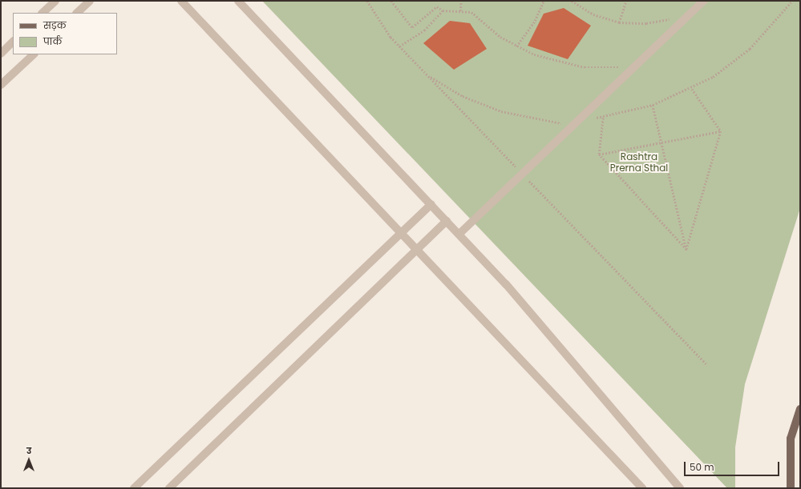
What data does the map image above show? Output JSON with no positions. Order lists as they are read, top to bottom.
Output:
{
  "parks": ["Rashtra Prerna Sthal"],
  "legend": ["सड़क", "पार्क"],
  "scale_bar": "50 m",
  "north": "top"
}
